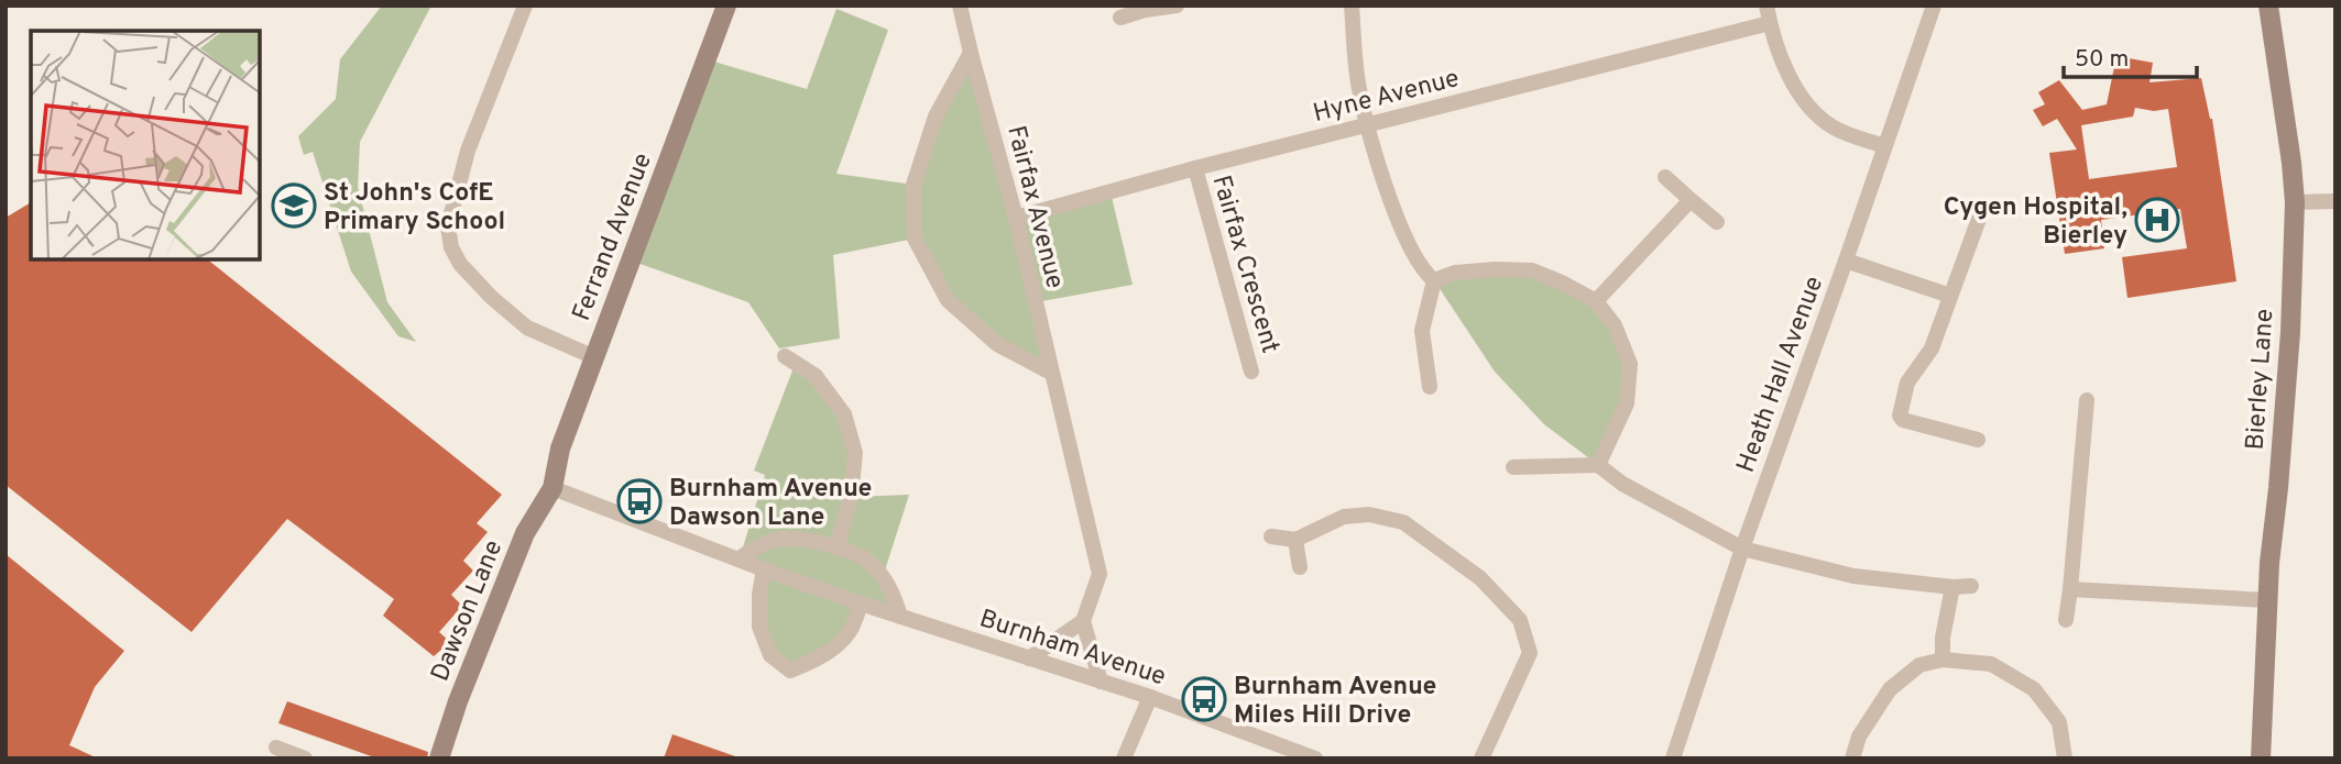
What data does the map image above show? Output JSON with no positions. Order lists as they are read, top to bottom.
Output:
{
  "streets": {
    "street": [
      "Hyne Avenue",
      "Fairfax Avenue",
      "Ferrand Avenue",
      "Fairfax Crescent",
      "Heath Hall Avenue",
      "Bierley Lane",
      "Dawson Lane",
      "Burnham Avenue"
    ]
  },
  "crossings": [
    ["Hyne Avenue", "Fairfax Avenue"],
    ["Hyne Avenue", "Fairfax Crescent"],
    ["Ferrand Avenue", "Dawson Lane"],
    ["Ferrand Avenue", "Burnham Avenue"],
    ["Dawson Lane", "Burnham Avenue"]
  ],
  "places": {
    "school or university": ["St John's CofE Primary School"],
    "hospital": ["Cygen Hospital, Bierley"],
    "bus stop": ["Burnham Avenue Dawson Lane", "Burnham Avenue Miles Hill Drive"]
  },
  "scale_bar": "50 m"
}
